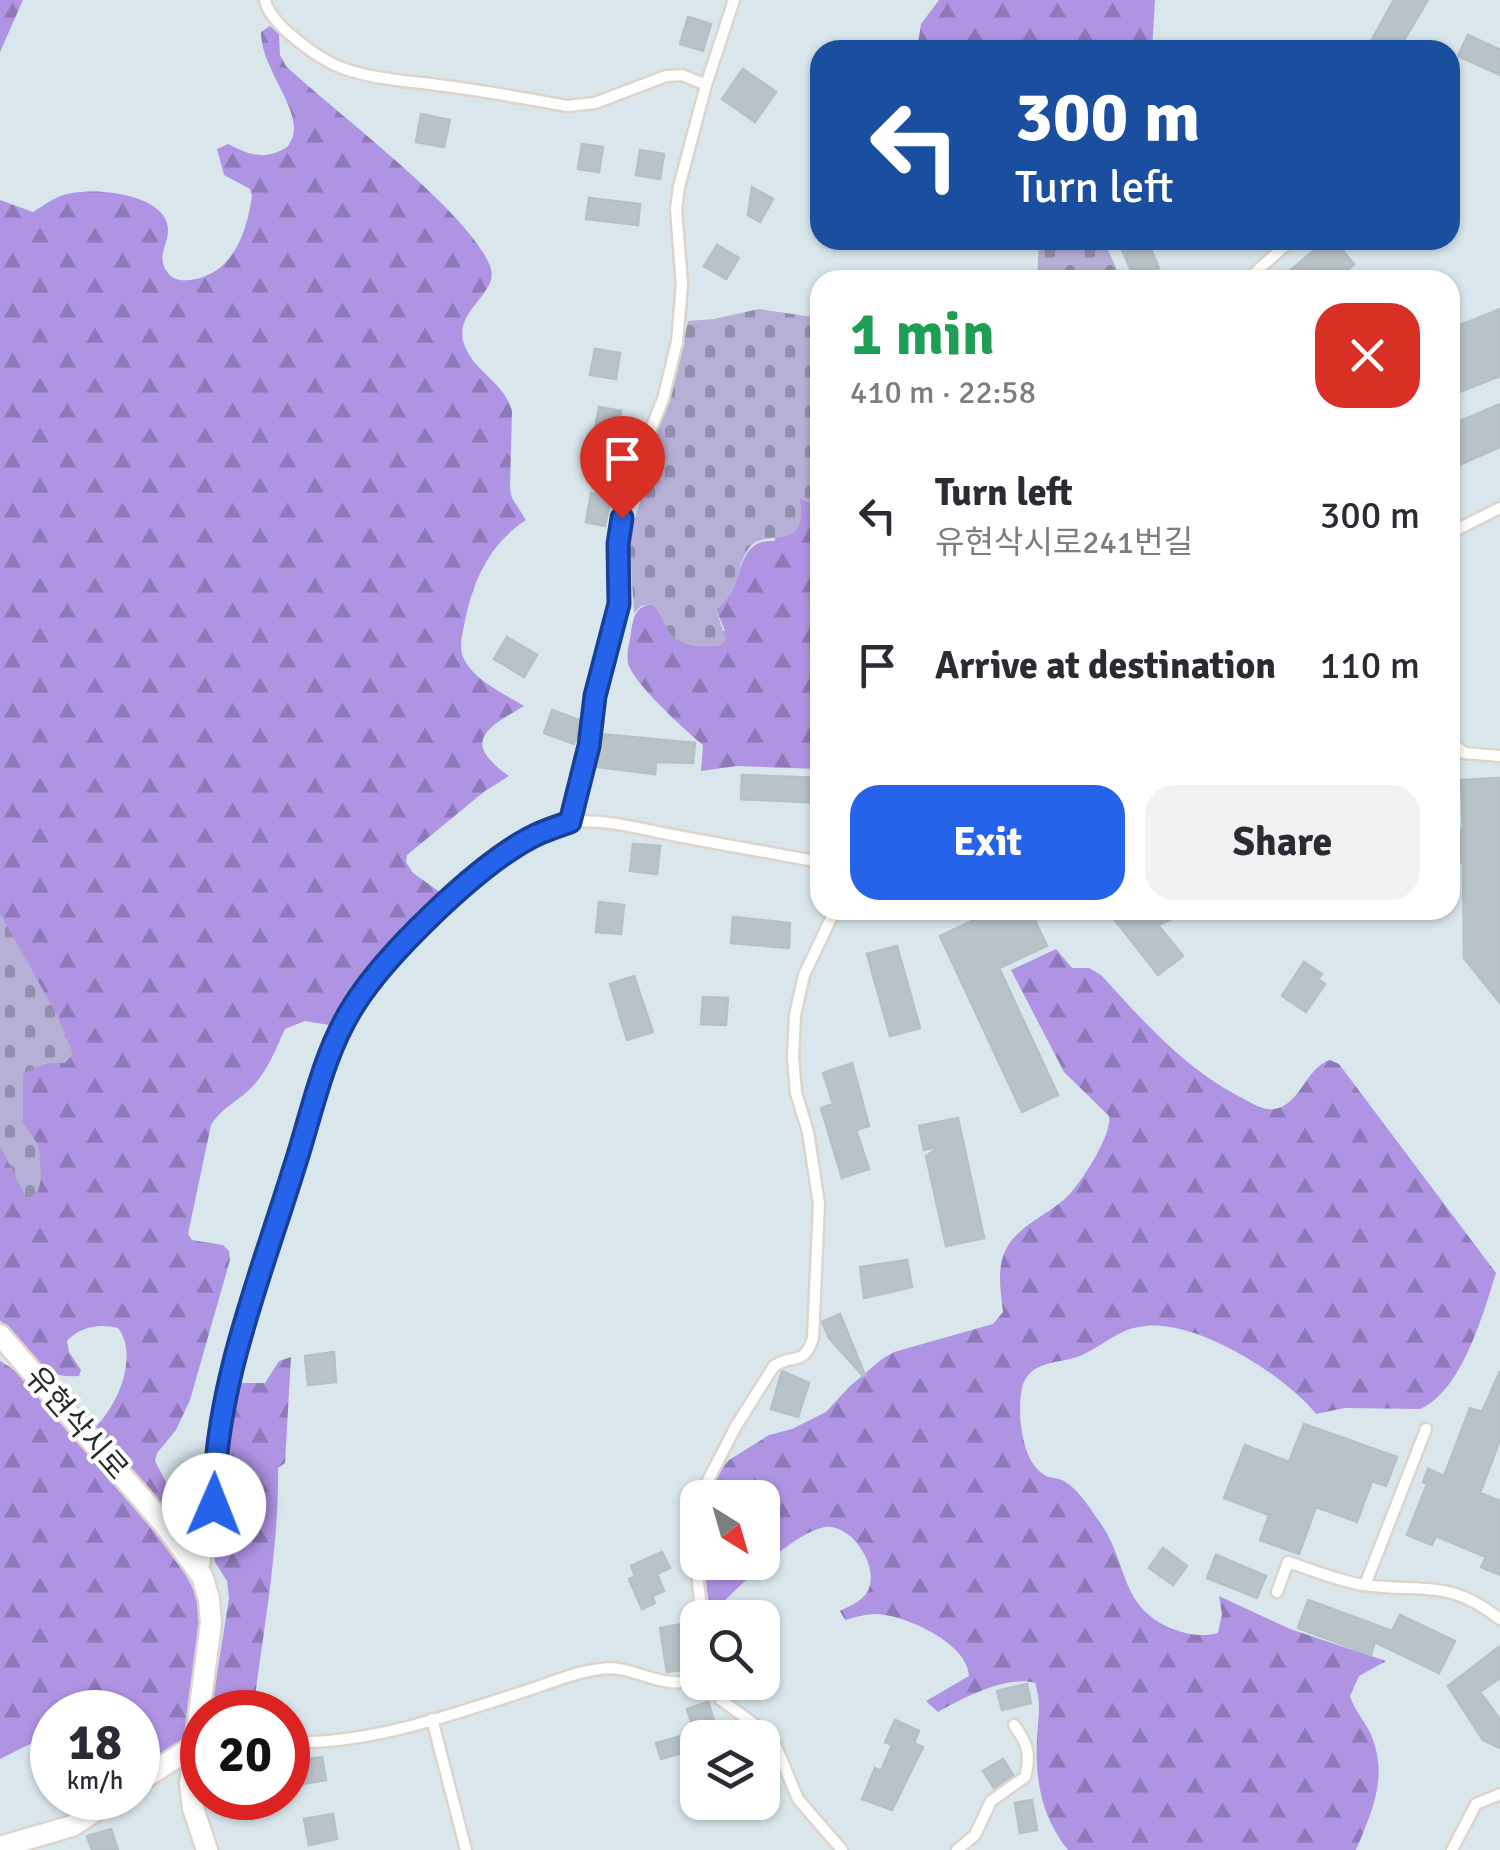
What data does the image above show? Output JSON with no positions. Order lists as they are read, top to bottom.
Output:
{
  "streets": {
    "street": ["유현삭시로"]
  },
  "north": "bottom right",
  "page": {
    "turn": ["300 m", "Turn left"],
    "heading": ["1 min", "410 m · 22:58"],
    "list": [
      {
        "name": "Turn left",
        "note": "유현삭시로241번길",
        "value": "300 m"
      },
      {
        "name": "Arrive at destination",
        "value": "110 m"
      }
    ],
    "buttons": ["Exit", "Share"],
    "speed": "18 km/h",
    "limit": "20"
  }
}
